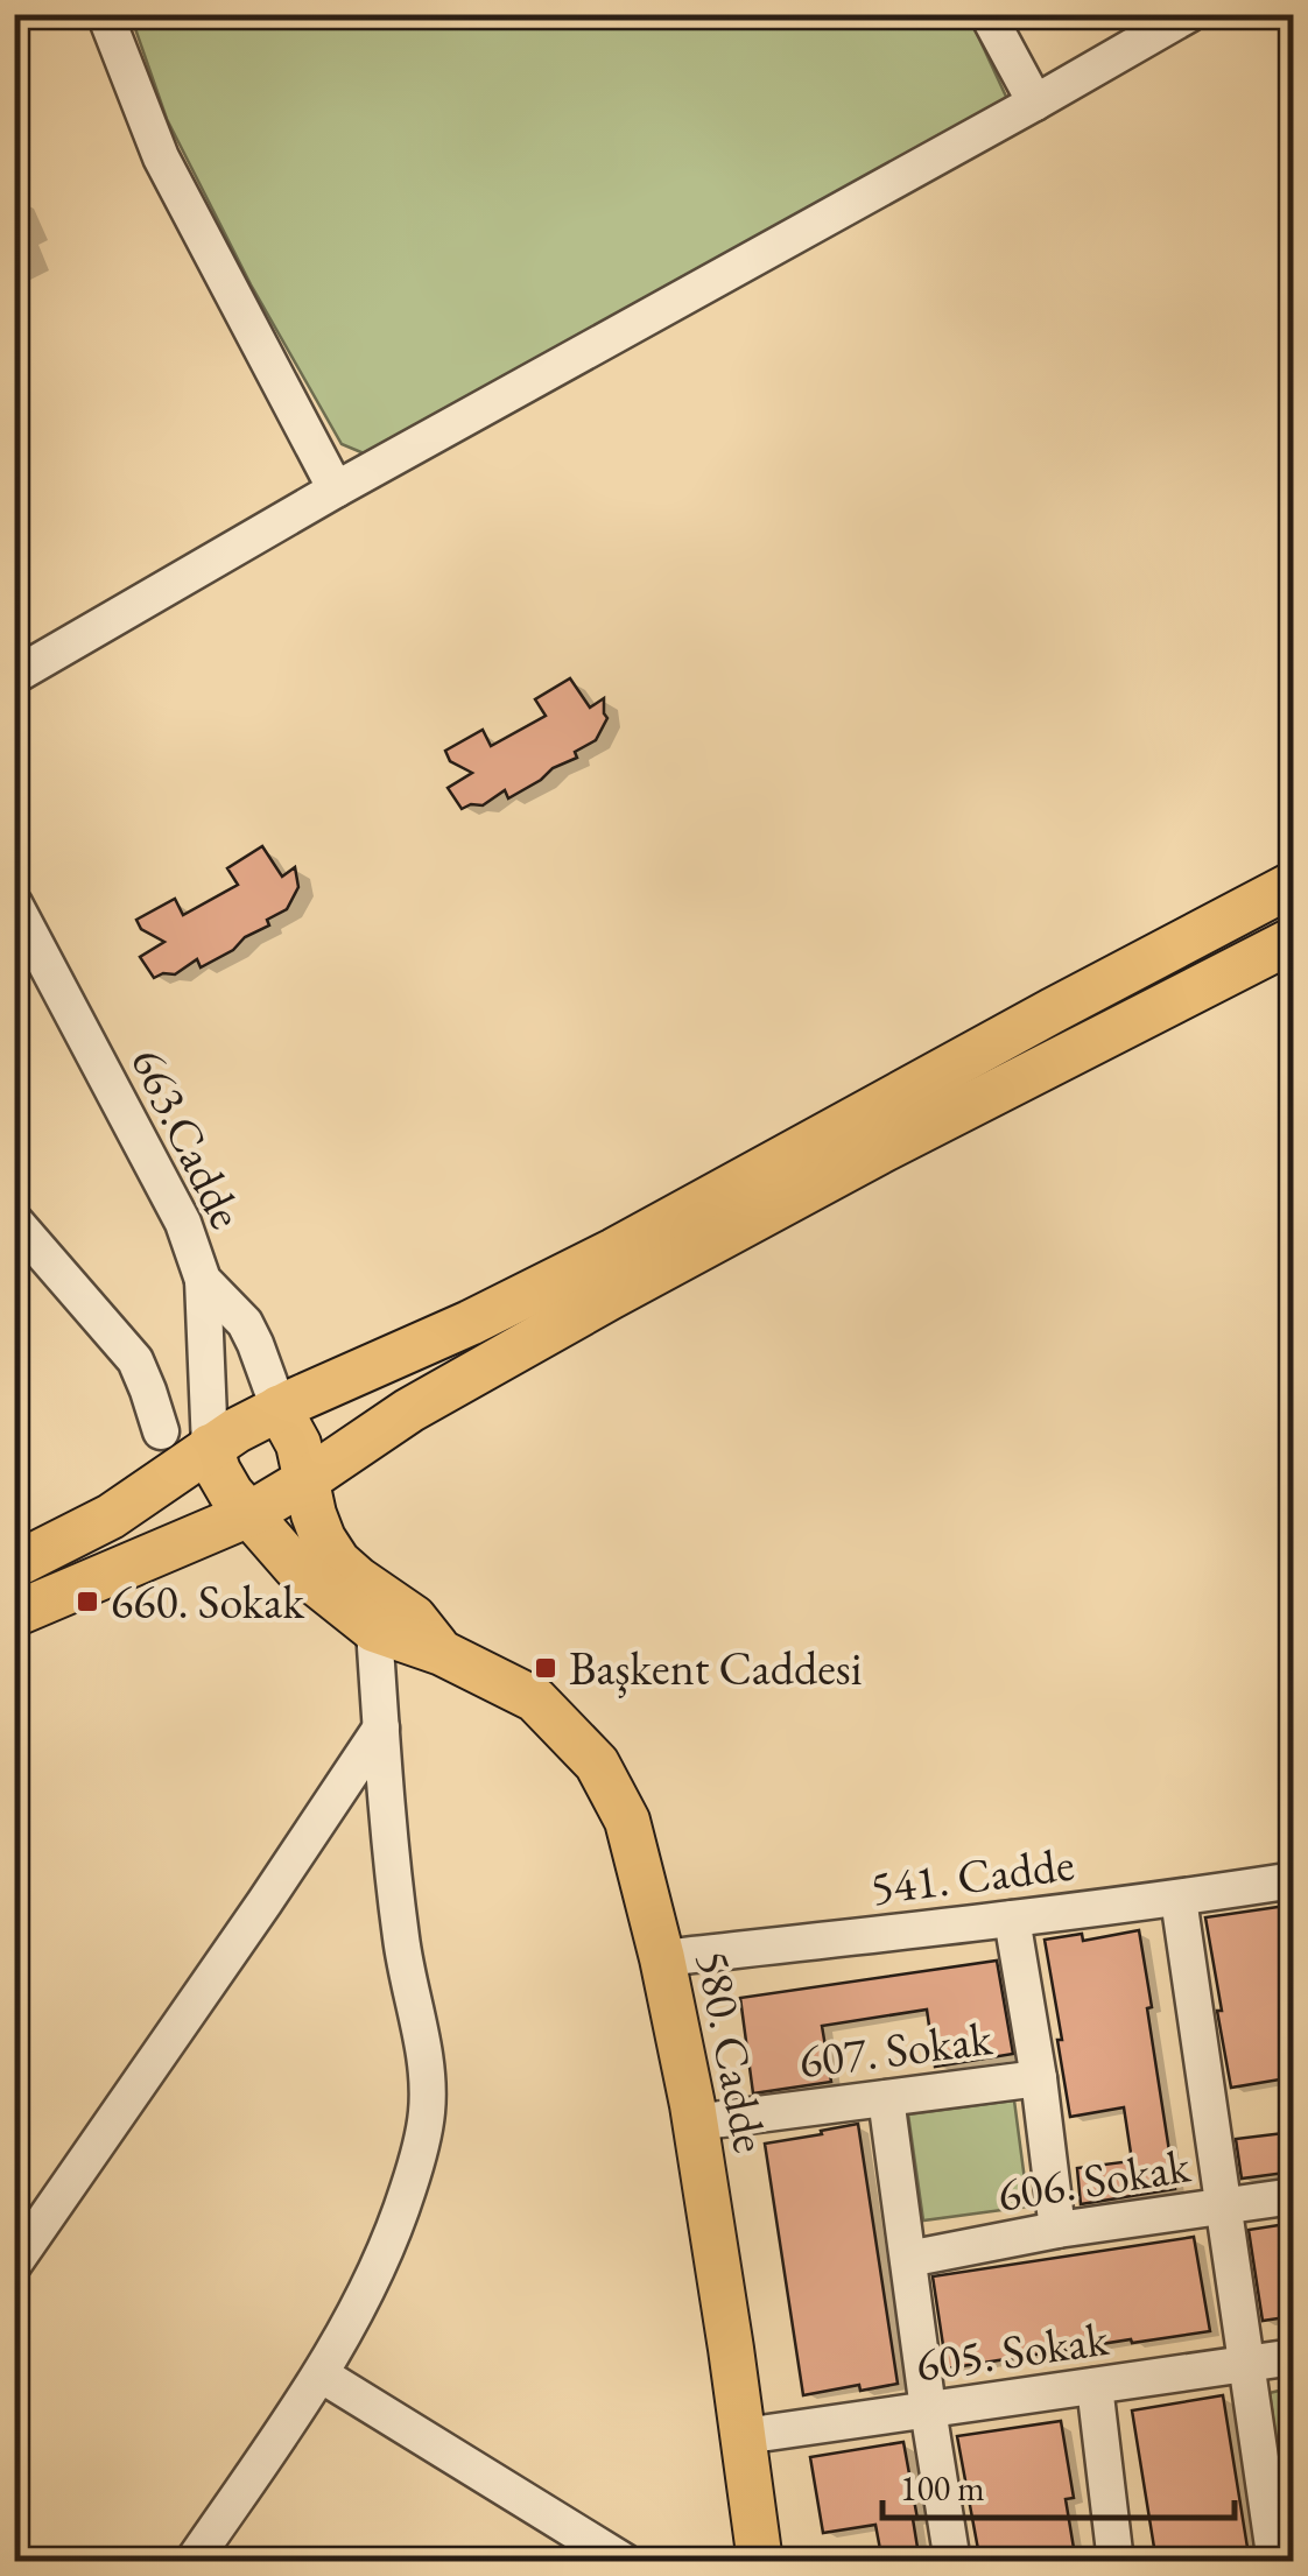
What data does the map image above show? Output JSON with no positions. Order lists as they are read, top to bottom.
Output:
{
  "streets": {
    "main road": ["580. Cadde"],
    "street": [
      "663.Cadde",
      "541. Cadde",
      "607. Sokak",
      "606. Sokak",
      "605. Sokak"
    ]
  },
  "crossings": [
    ["541. Cadde", "580. Cadde"],
    ["607. Sokak", "580. Cadde"],
    ["580. Cadde", "605. Sokak"]
  ],
  "places": {
    "transit": ["660. Sokak", "Başkent Caddesi"]
  },
  "scale_bar": "100 m"
}
